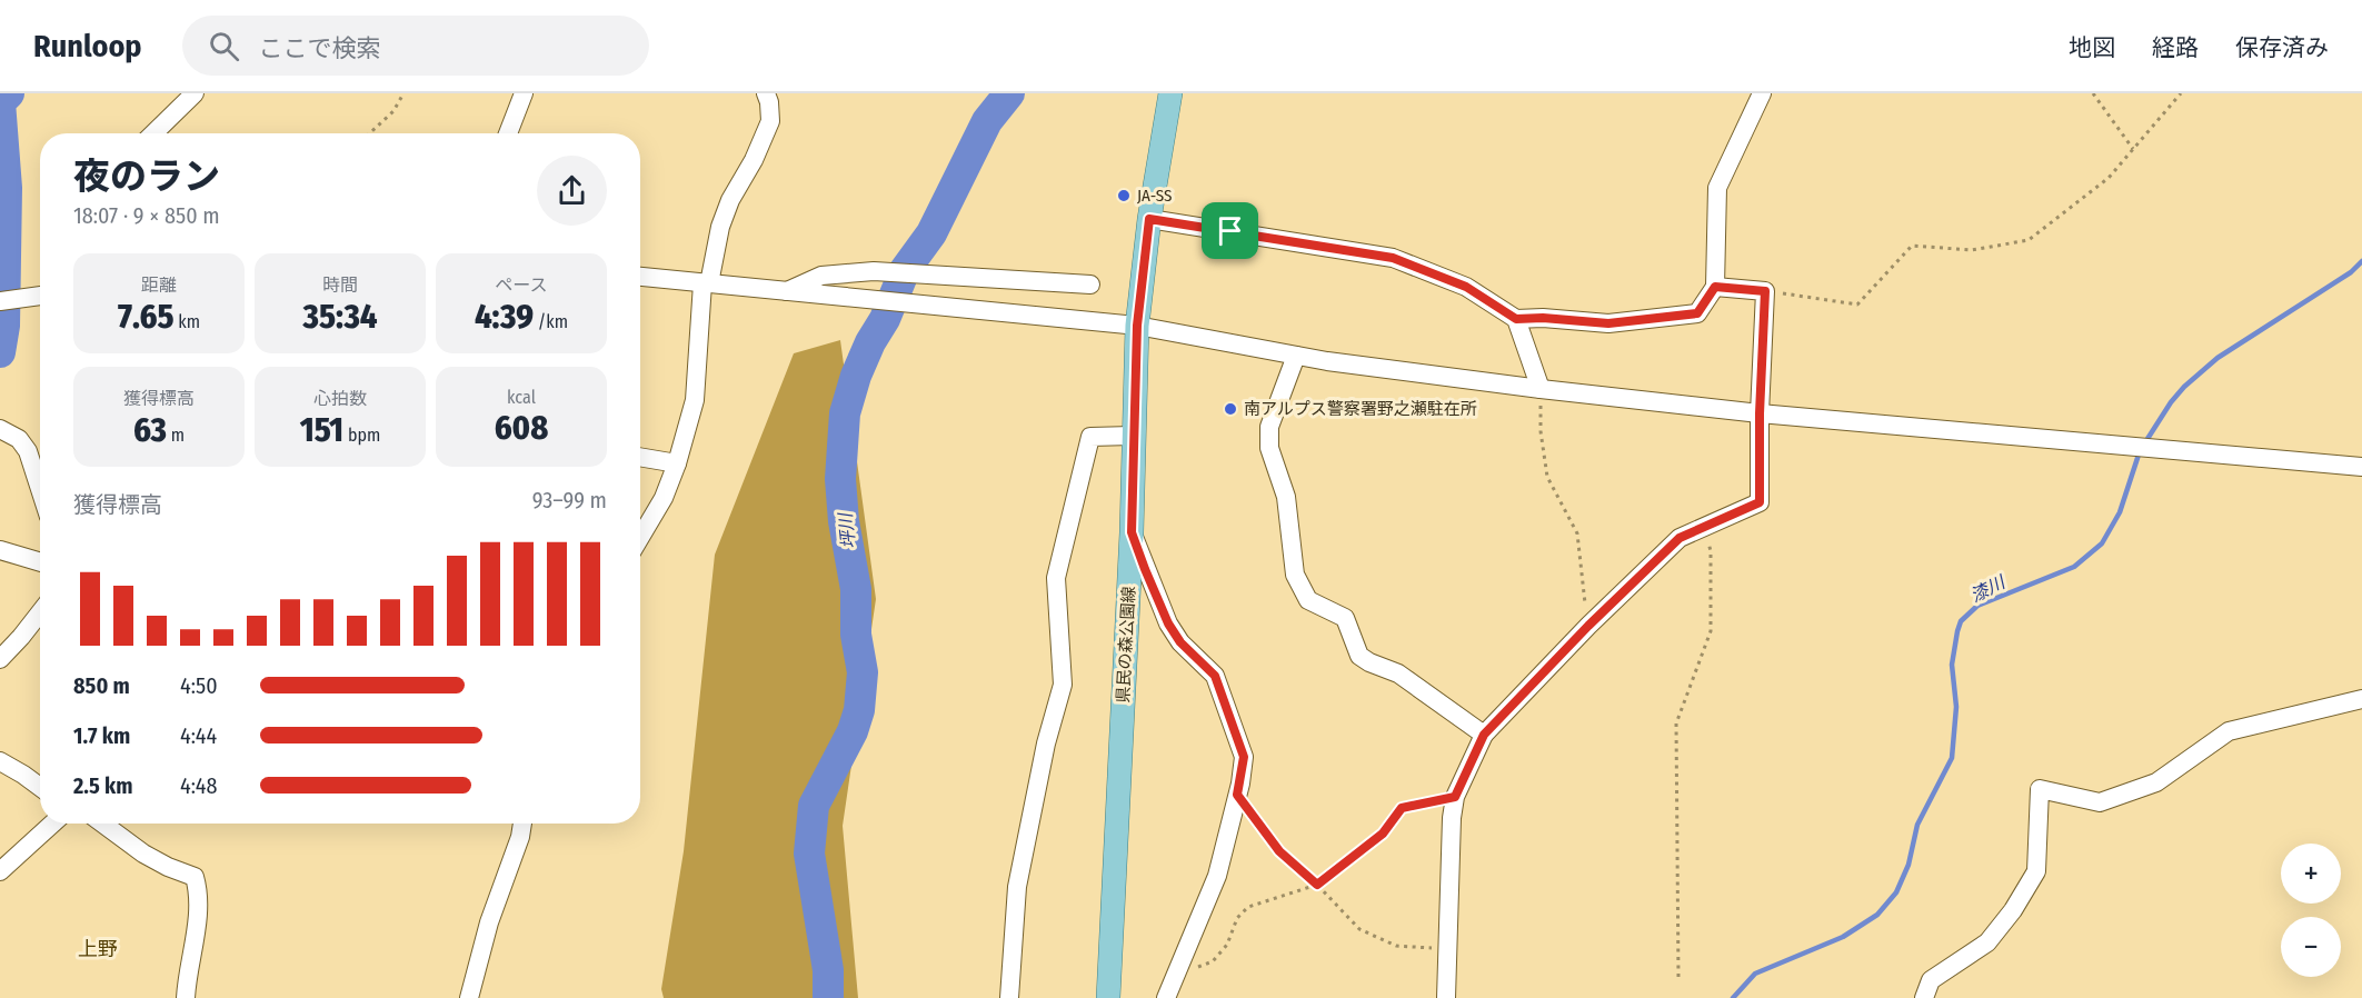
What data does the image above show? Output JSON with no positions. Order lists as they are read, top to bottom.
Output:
{
  "streets": {
    "main road": ["県民の森公園線"]
  },
  "districts": ["上野"],
  "water": ["坪川", "漆川"],
  "places": ["JA-SS", "南アルプス警察署野之瀬駐在所"],
  "page": {
    "header": "Runloop",
    "search": "ここで検索",
    "nav": ["地図", "経路", "保存済み"],
    "heading": ["夜のラン", "18:07 · 9 × 850 m"],
    "stats": [
      ["距離", "7.65 km"],
      ["時間", "35:34"],
      ["ペース", "4:39 /km"],
      ["獲得標高", "63 m"],
      ["心拍数", "151 bpm"],
      ["kcal", "608"]
    ],
    "chart": ["獲得標高", "93–99 m"],
    "list": [
      {
        "name": "850 m",
        "note": "4:50"
      },
      {
        "name": "1.7 km",
        "note": "4:44"
      },
      {
        "name": "2.5 km",
        "note": "4:48"
      }
    ],
    "map_buttons": ["+", "−"]
  }
}
